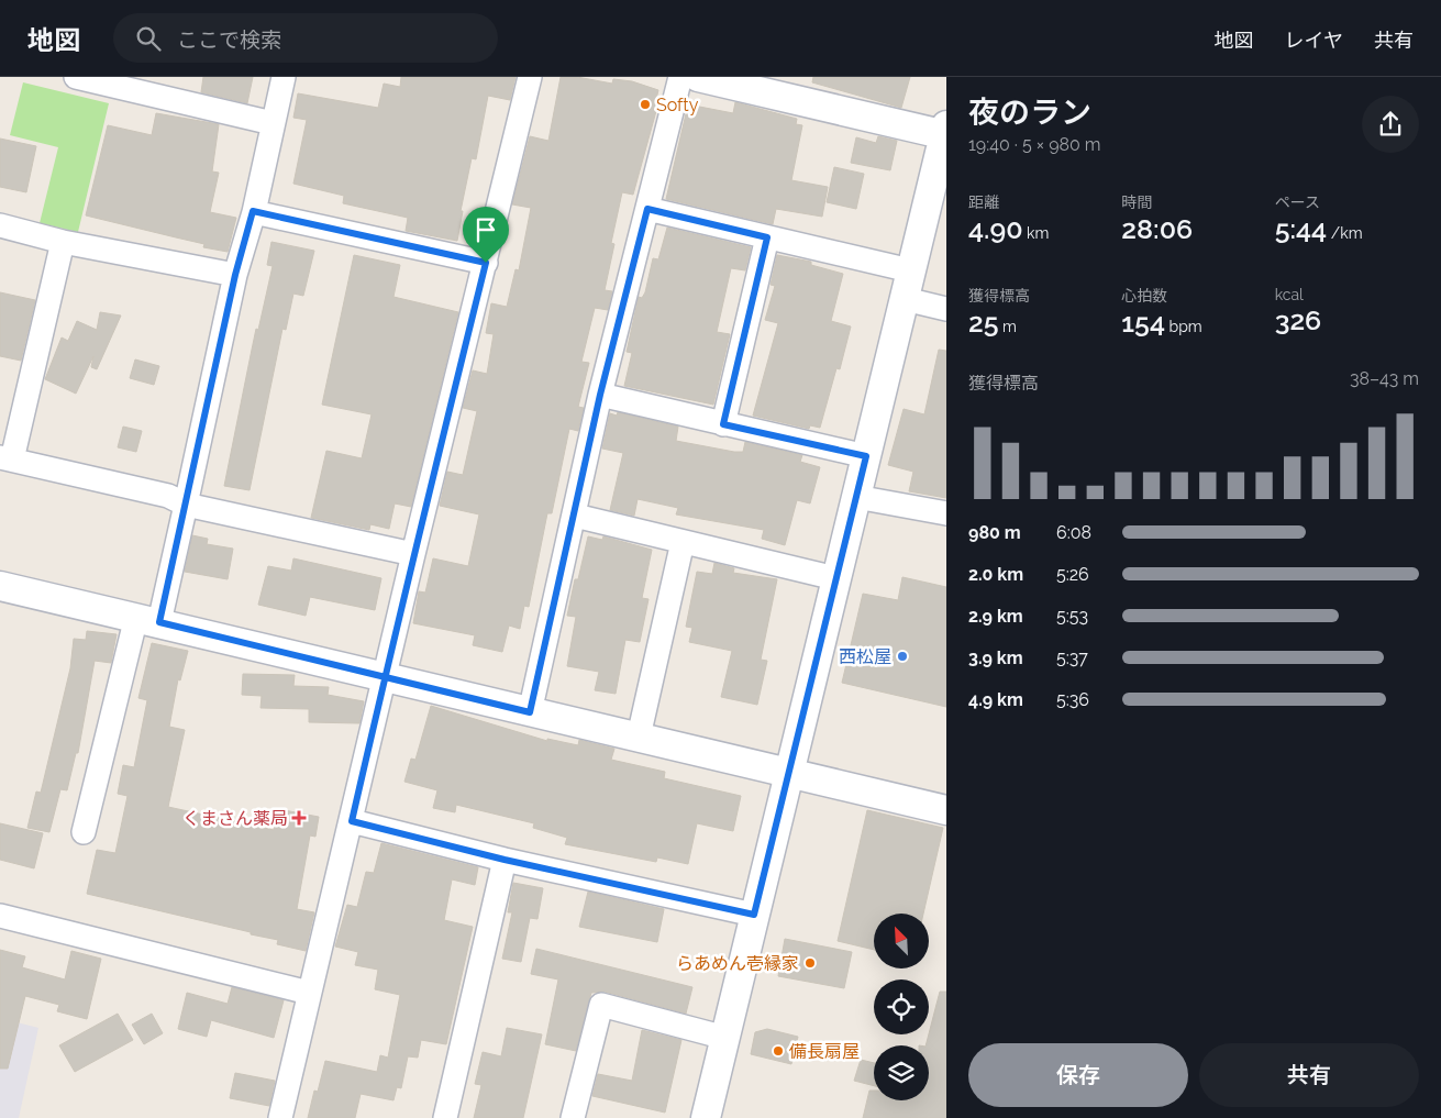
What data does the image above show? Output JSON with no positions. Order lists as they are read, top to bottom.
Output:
{
  "places": {
    "other": [
      "Softy",
      "西松屋",
      "らあめん壱縁家",
      "備長扇屋"
    ],
    "health": ["くまさん薬局"]
  },
  "north": "top left",
  "page": {
    "header": "地図",
    "search": "ここで検索",
    "nav": ["地図", "レイヤ", "共有"],
    "heading": ["夜のラン", "19:40 · 5 × 980 m"],
    "stats": [
      ["距離", "4.90 km"],
      ["時間", "28:06"],
      ["ペース", "5:44 /km"],
      ["獲得標高", "25 m"],
      ["心拍数", "154 bpm"],
      ["kcal", "326"]
    ],
    "chart": ["獲得標高", "38–43 m"],
    "list": [
      {
        "name": "980 m",
        "note": "6:08"
      },
      {
        "name": "2.0 km",
        "note": "5:26"
      },
      {
        "name": "2.9 km",
        "note": "5:53"
      },
      {
        "name": "3.9 km",
        "note": "5:37"
      },
      {
        "name": "4.9 km",
        "note": "5:36"
      }
    ],
    "buttons": ["保存", "共有"]
  }
}
